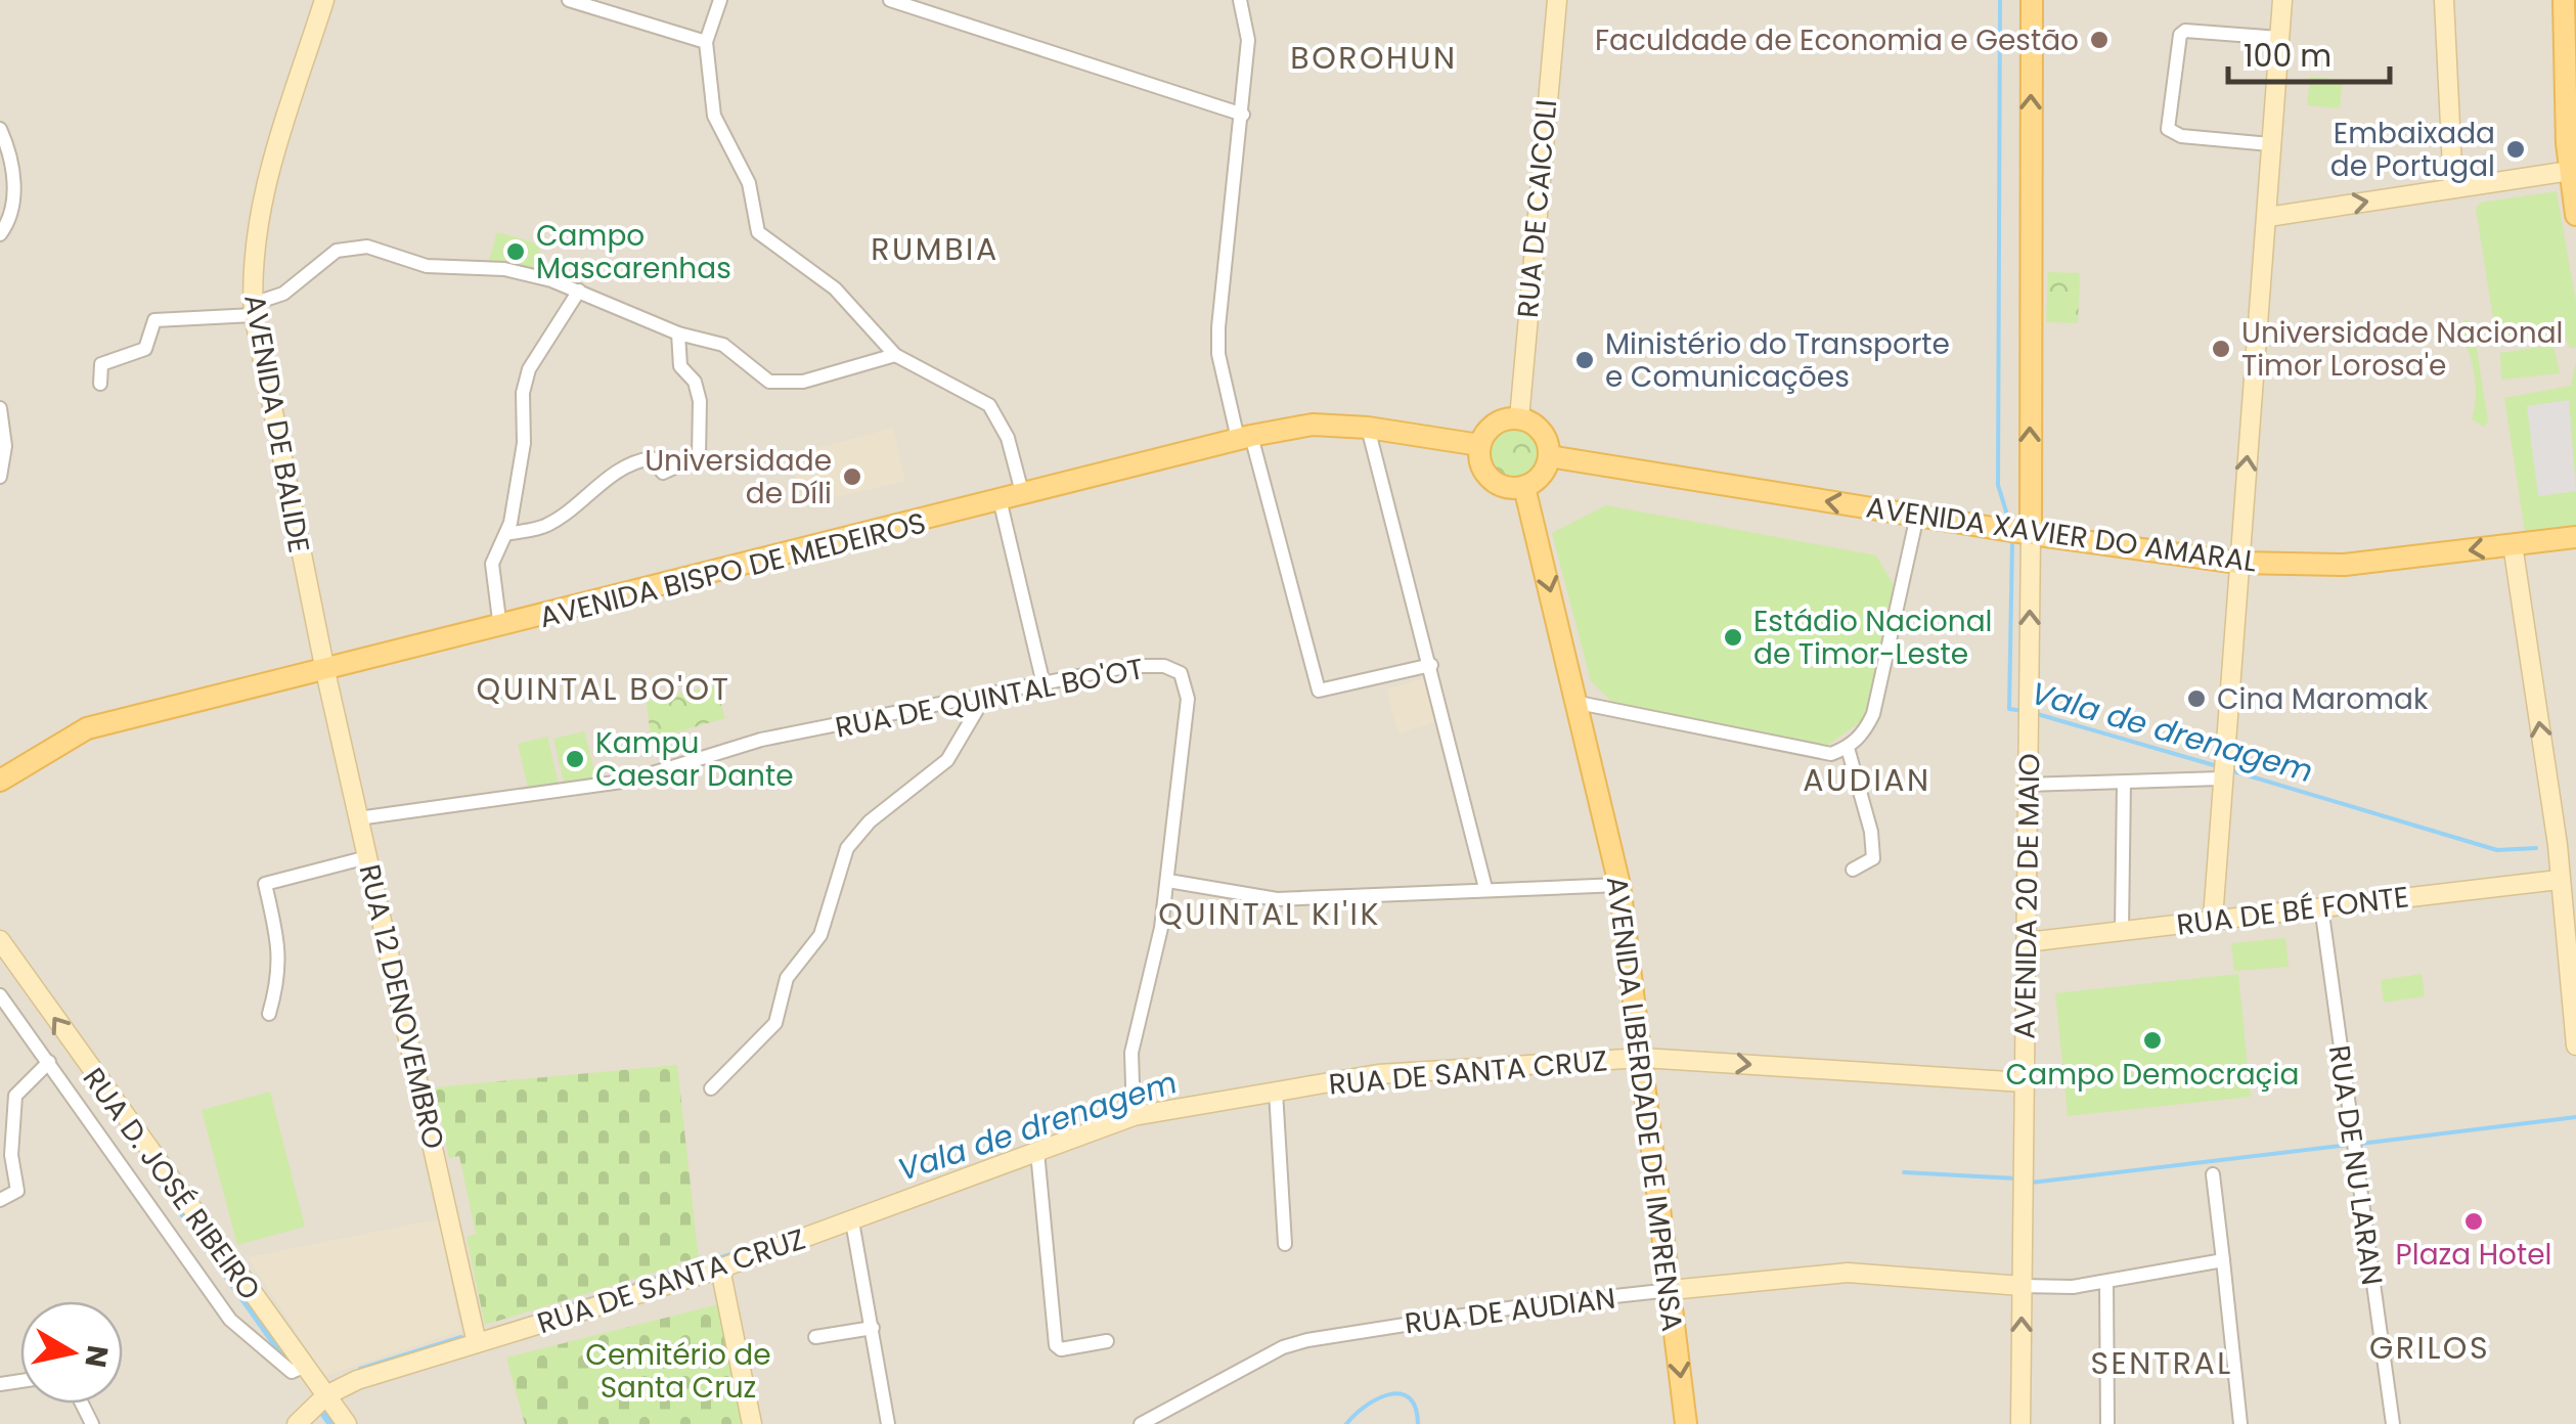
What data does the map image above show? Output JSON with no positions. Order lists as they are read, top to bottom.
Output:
{
  "streets": {
    "main road": [
      "AVENIDA XAVIER DO AMARAL",
      "AVENIDA BISPO DE MEDEIROS",
      "AVENIDA 20 DE MAIO",
      "AVENIDA LIBERDADE DE IMPRENSA"
    ],
    "street": [
      "RUA DE CAICOLI",
      "AVENIDA DE BALIDE",
      "RUA DE QUINTAL BO'OT",
      "RUA DE BÉ FONTE",
      "RUA 12 DENOVEMBRO",
      "RUA DE SANTA CRUZ",
      "RUA DE NU LARAN",
      "RUA D. JOSÉ RIBEIRO",
      "RUA DE AUDIAN"
    ]
  },
  "crossings": [
    ["RUA DE CAICOLI", "AVENIDA XAVIER DO AMARAL"],
    ["RUA DE CAICOLI", "AVENIDA BISPO DE MEDEIROS"],
    ["RUA DE CAICOLI", "AVENIDA LIBERDADE DE IMPRENSA"],
    ["AVENIDA DE BALIDE", "AVENIDA BISPO DE MEDEIROS"],
    ["AVENIDA DE BALIDE", "RUA 12 DENOVEMBRO"],
    ["AVENIDA XAVIER DO AMARAL", "AVENIDA BISPO DE MEDEIROS"],
    ["AVENIDA XAVIER DO AMARAL", "AVENIDA 20 DE MAIO"],
    ["AVENIDA XAVIER DO AMARAL", "AVENIDA LIBERDADE DE IMPRENSA"],
    ["AVENIDA BISPO DE MEDEIROS", "RUA 12 DENOVEMBRO"],
    ["AVENIDA BISPO DE MEDEIROS", "AVENIDA LIBERDADE DE IMPRENSA"],
    ["RUA DE QUINTAL BO'OT", "RUA 12 DENOVEMBRO"],
    ["RUA DE QUINTAL BO'OT", "RUA DE SANTA CRUZ"],
    ["AVENIDA 20 DE MAIO", "RUA DE BÉ FONTE"],
    ["AVENIDA 20 DE MAIO", "RUA DE SANTA CRUZ"],
    ["AVENIDA 20 DE MAIO", "RUA DE AUDIAN"],
    ["RUA DE BÉ FONTE", "RUA DE NU LARAN"],
    ["RUA 12 DENOVEMBRO", "RUA DE SANTA CRUZ"],
    ["RUA DE SANTA CRUZ", "AVENIDA LIBERDADE DE IMPRENSA"],
    ["RUA DE SANTA CRUZ", "RUA D. JOSÉ RIBEIRO"],
    ["AVENIDA LIBERDADE DE IMPRENSA", "RUA DE AUDIAN"]
  ],
  "one_way": ["AVENIDA XAVIER DO AMARAL", "AVENIDA 20 DE MAIO", "AVENIDA LIBERDADE DE IMPRENSA"],
  "districts": [
    "BOROHUN",
    "RUMBIA",
    "QUINTAL BO'OT",
    "AUDIAN",
    "QUINTAL KI'IK",
    "GRILOS",
    "SENTRAL"
  ],
  "water": ["Vala de drenagem"],
  "parks": ["Cemitério de Santa Cruz"],
  "places": [
    "Faculdade de Economia e Gestão",
    "Embaixada de Portugal",
    "Campo Mascarenhas",
    "Universidade Nacional Timor Lorosa'e",
    "Ministério do Transporte e Comunicações",
    "Universidade de Díli",
    "Estádio Nacional de Timor-Leste",
    "Cina Maromak",
    "Kampu Caesar Dante",
    "Campo Democraçia",
    "Plaza Hotel"
  ],
  "scale_bar": "100 m",
  "north": "right"
}
